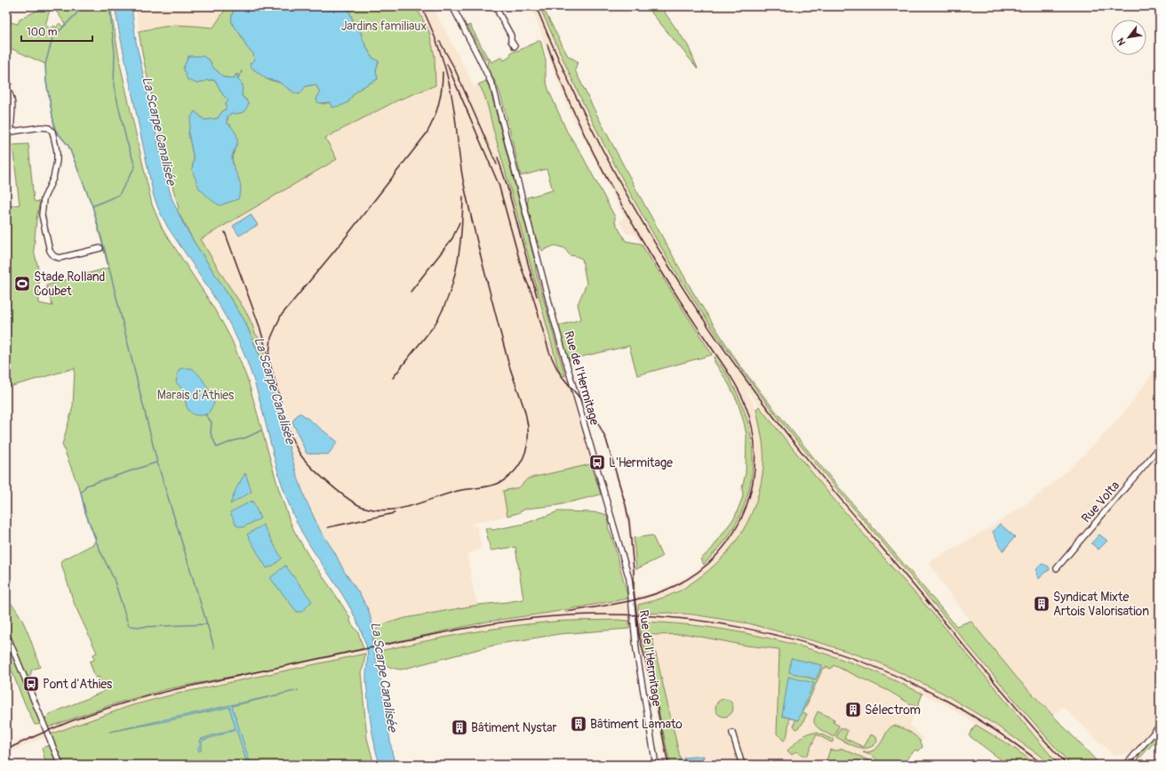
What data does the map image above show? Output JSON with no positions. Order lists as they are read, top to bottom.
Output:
{
  "streets": {
    "street": ["Rue de l'Hermitage", "Rue Volta"]
  },
  "water": ["La Scarpe Canalisée"],
  "parks": ["Jardins familiaux", "Marais d'Athies"],
  "places": {
    "sports": ["Stade Rolland Coubet"],
    "bus stop": ["L'Hermitage", "Pont d'Athies"],
    "building": [
      "Syndicat Mixte Artois Valorisation",
      "Sélectrom",
      "Bâtiment Lamato",
      "Bâtiment Nystar"
    ]
  },
  "scale_bar": "100 m",
  "north": "bottom left"
}
